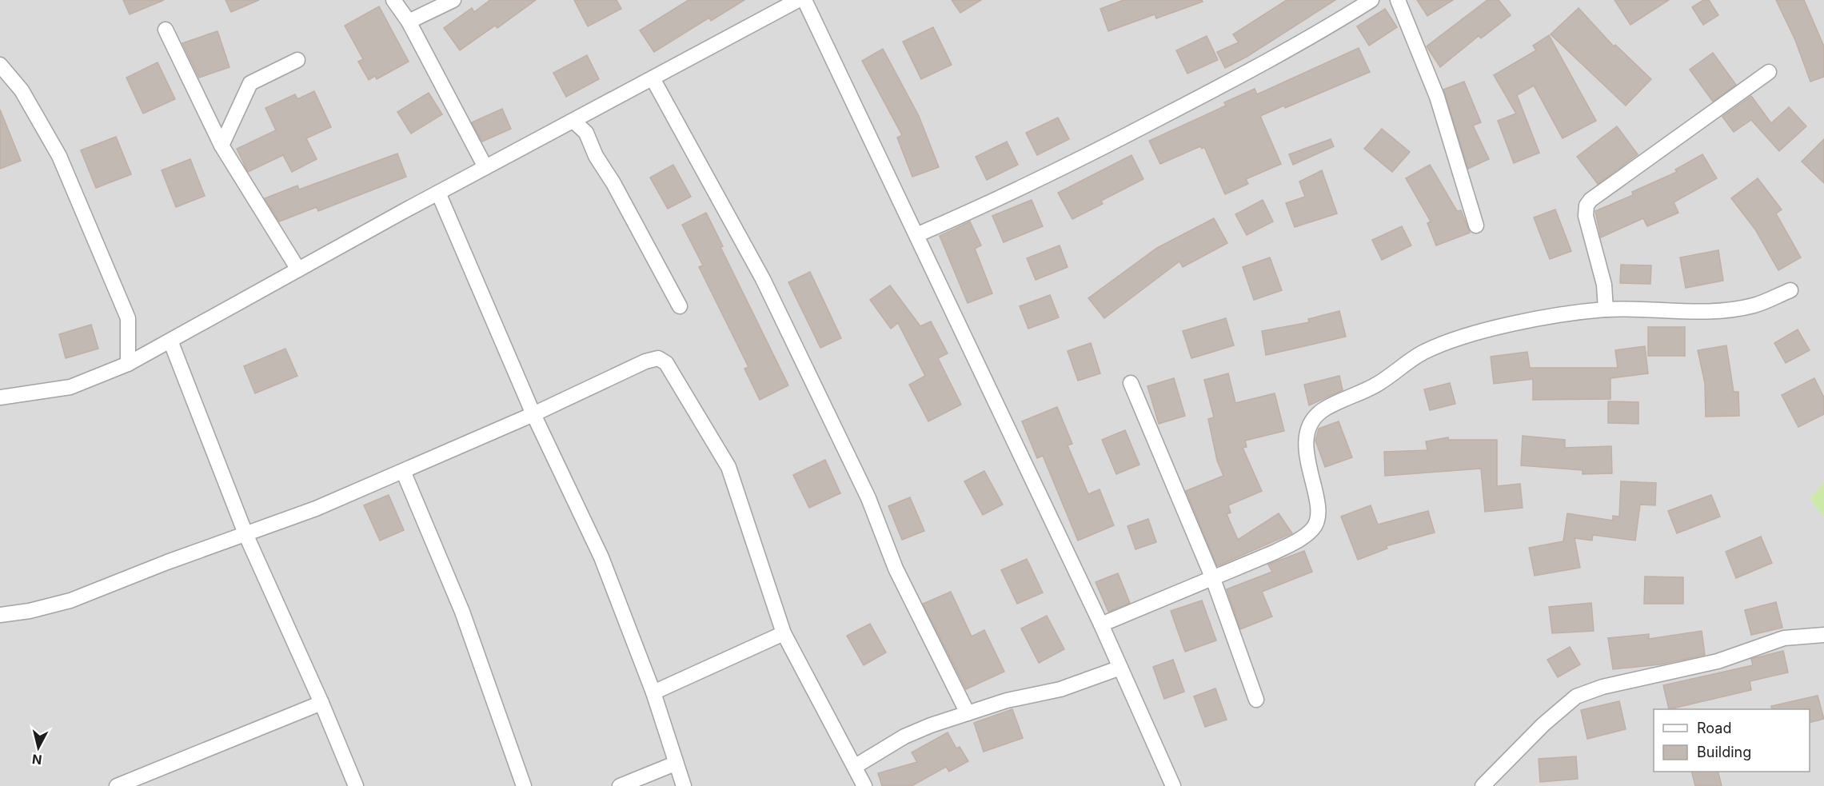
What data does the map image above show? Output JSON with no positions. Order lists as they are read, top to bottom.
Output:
{
  "legend": ["Road", "Building"],
  "north": "bottom"
}
